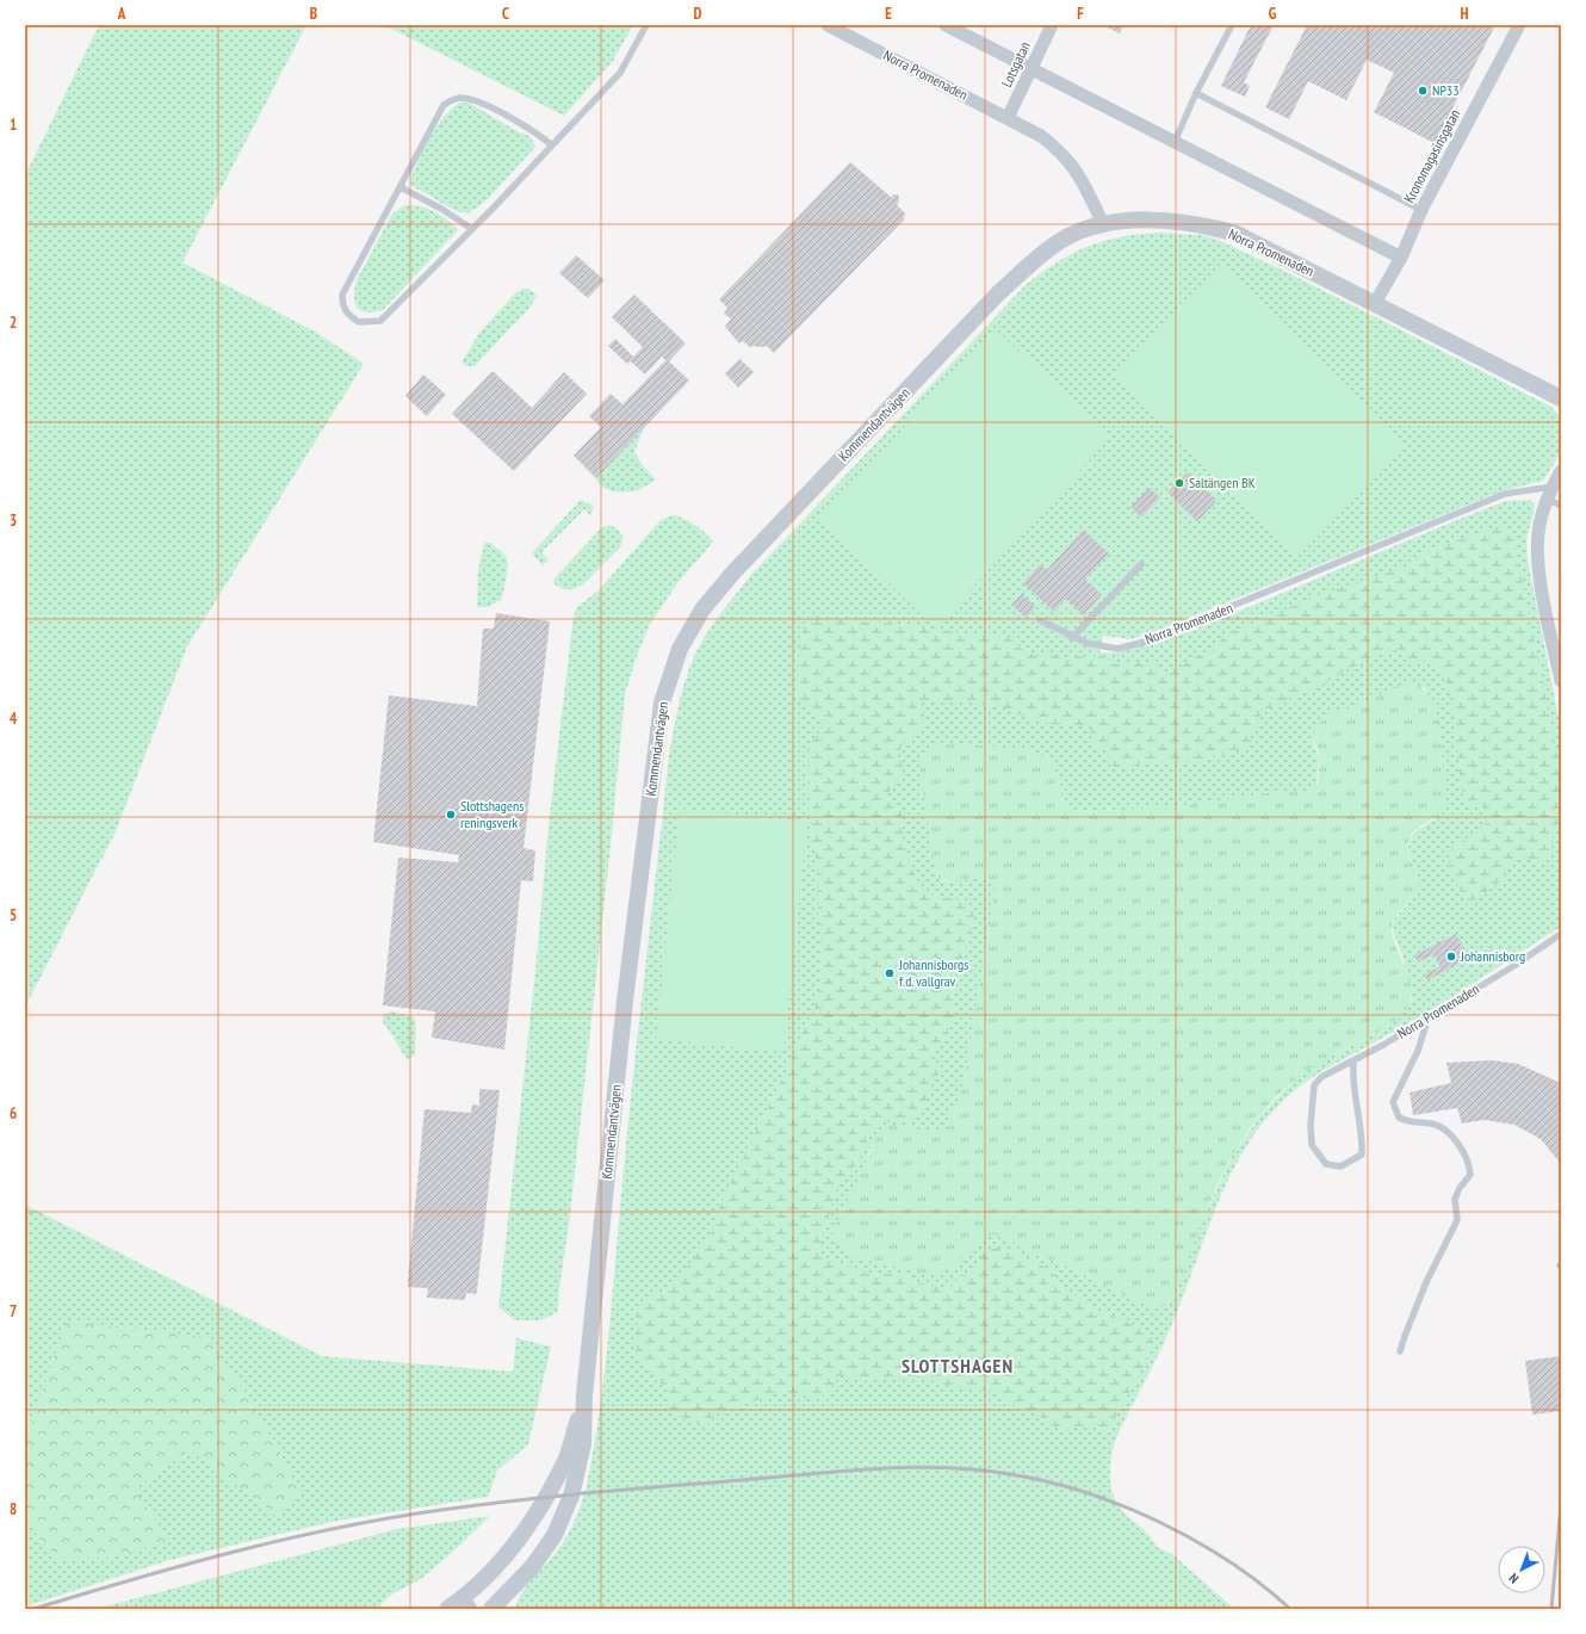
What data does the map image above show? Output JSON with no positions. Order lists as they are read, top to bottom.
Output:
{
  "streets": {
    "street": [
      "Lotsgatan",
      "Norra Promenaden",
      "Kronomagasinsgatan",
      "Kommendantvägen"
    ]
  },
  "crossings": [
    ["Lotsgatan", "Norra Promenaden"],
    ["Norra Promenaden", "Kronomagasinsgatan"],
    ["Norra Promenaden", "Kommendantvägen"]
  ],
  "districts": ["SLOTTSHAGEN"],
  "places": [
    "NP33",
    "Saltängen BK",
    "Slottshagens reningsverk",
    "Johannisborg",
    "Johannisborgs f.d. vallgrav"
  ],
  "north": "bottom left",
  "grid": {
    "columns": [
      "A",
      "B",
      "C",
      "D",
      "E",
      "F",
      "G",
      "H"
    ],
    "rows": [
      "1",
      "2",
      "3",
      "4",
      "5",
      "6",
      "7",
      "8"
    ]
  }
}
